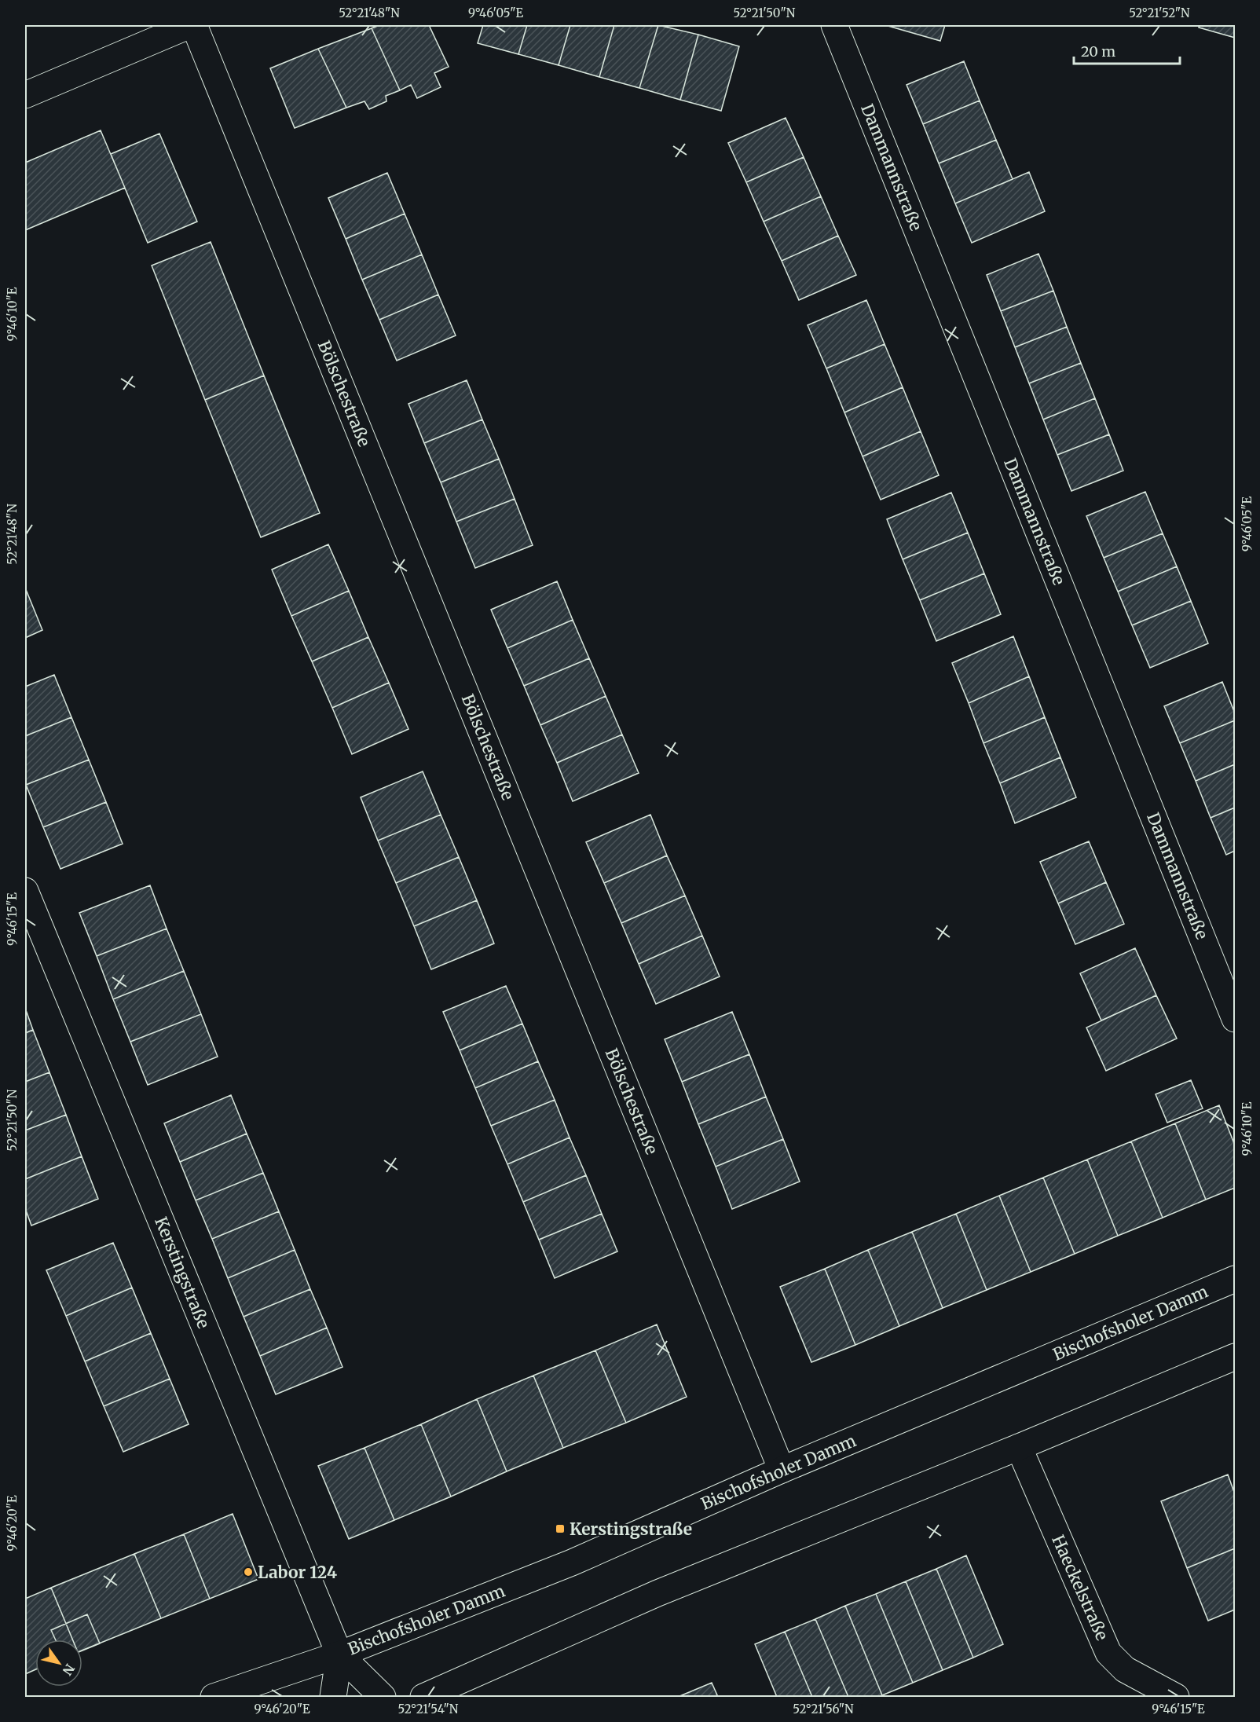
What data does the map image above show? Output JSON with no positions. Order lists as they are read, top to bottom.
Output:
{
  "streets": {
    "street": [
      "Dammannstraße",
      "Bölschestraße",
      "Kerstingstraße",
      "Bischofsholer Damm",
      "Haeckelstraße"
    ]
  },
  "crossings": [
    ["Bölschestraße", "Bischofsholer Damm"],
    ["Kerstingstraße", "Bischofsholer Damm"]
  ],
  "places": {
    "transit": ["Kerstingstraße"],
    "other": ["Labor 124"]
  },
  "scale_bar": "20 m",
  "north": "bottom right",
  "coordinates": [
    "52°21'48\"N",
    "9°46'05\"E",
    "52°21'50\"N",
    "52°21'52\"N",
    "9°46'10\"E",
    "9°46'15\"E",
    "9°46'20\"E",
    "52°21'54\"N",
    "52°21'56\"N"
  ]
}
